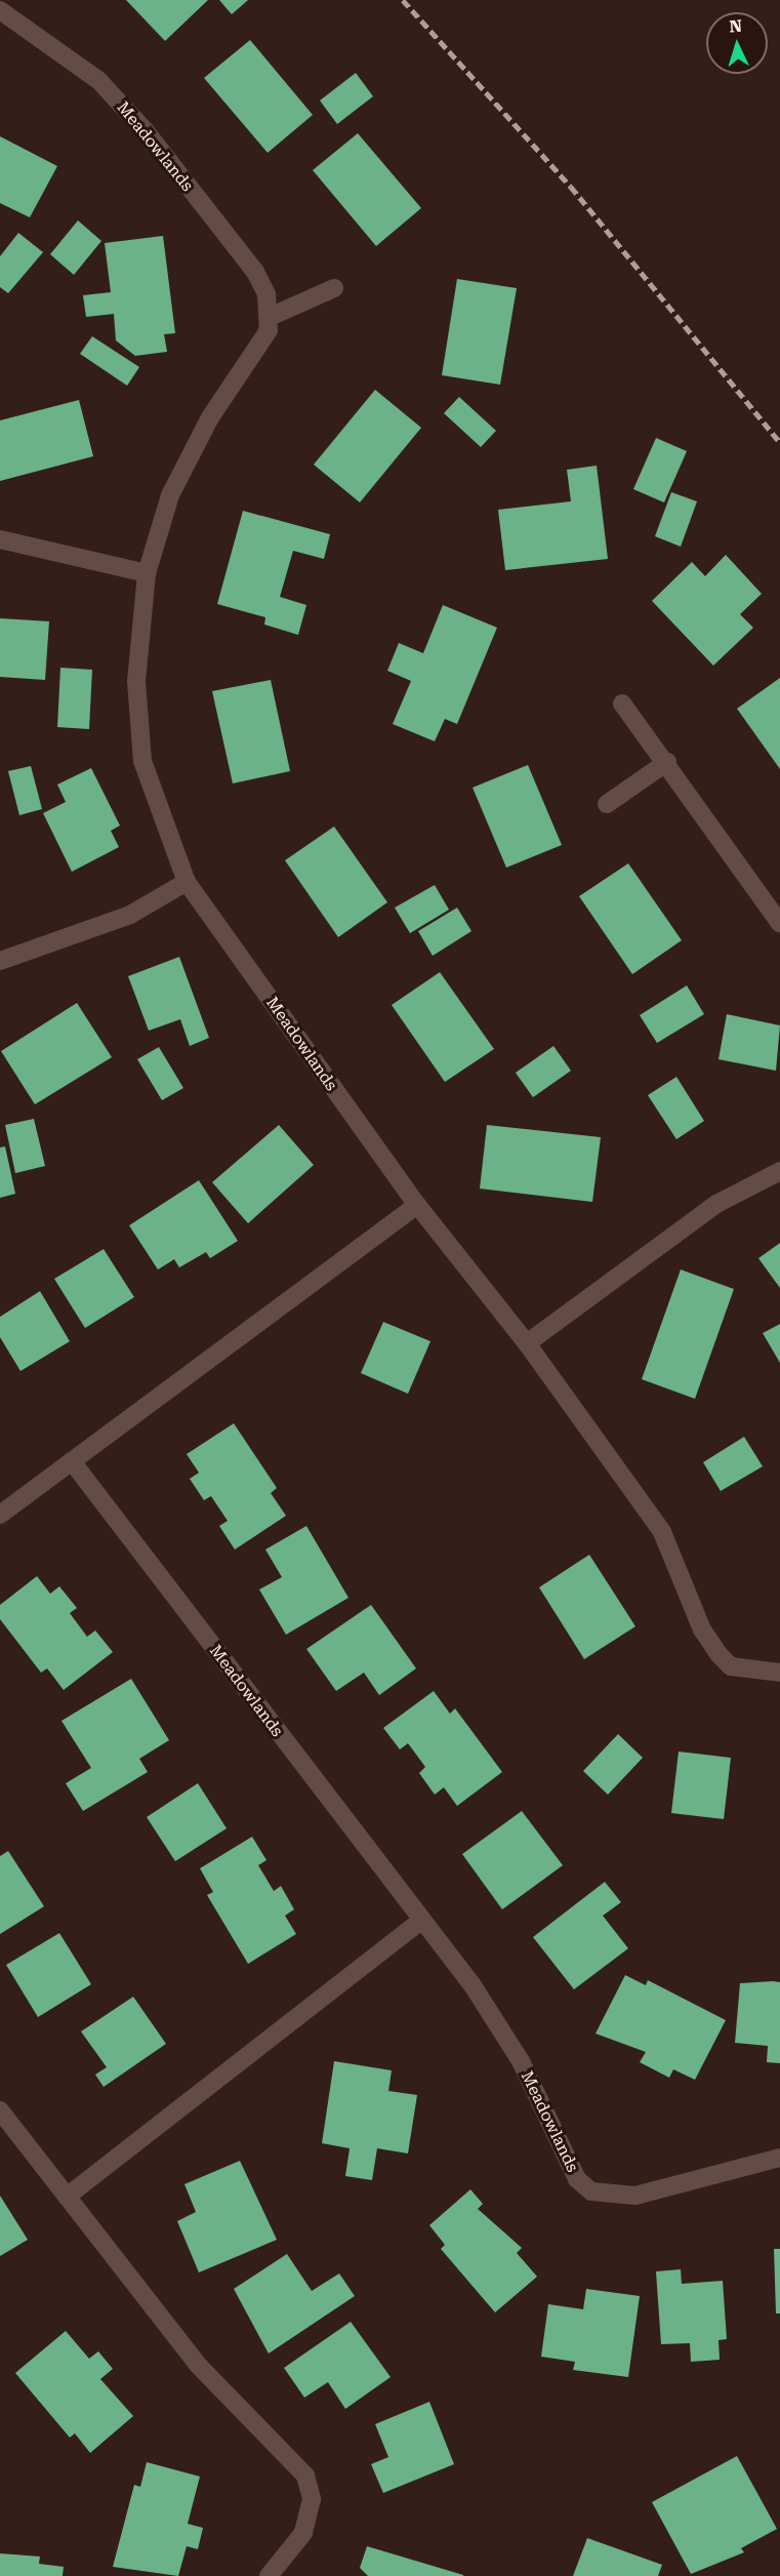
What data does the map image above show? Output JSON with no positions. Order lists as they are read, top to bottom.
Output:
{
  "streets": {
    "street": ["Meadowlands"]
  },
  "north": "top"
}
